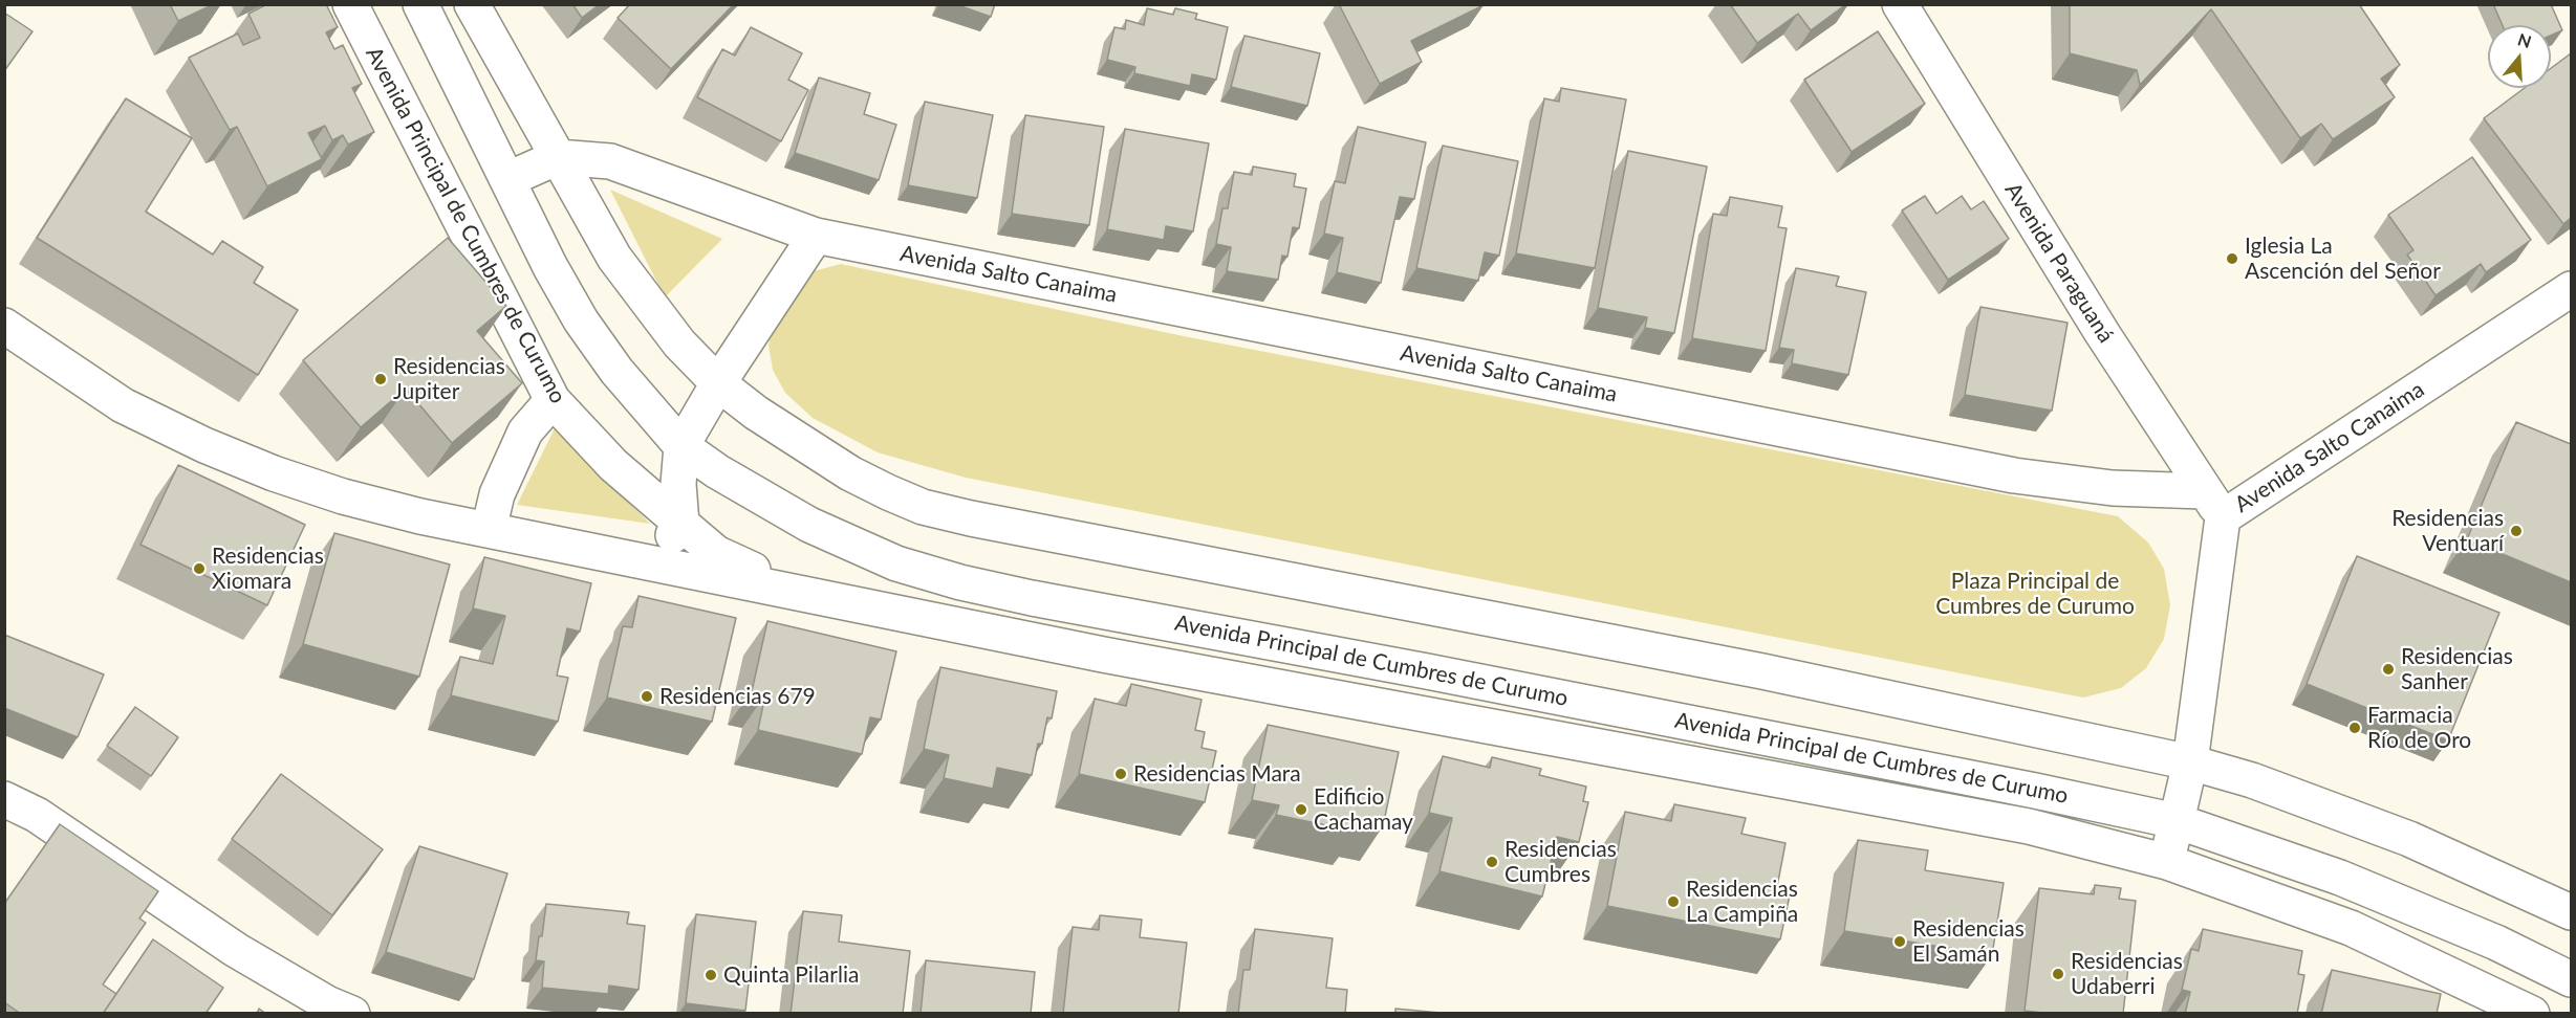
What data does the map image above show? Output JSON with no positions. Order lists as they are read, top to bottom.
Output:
{
  "streets": {
    "street": ["Avenida Principal de Cumbres de Curumo", "Avenida Paraguaná", "Avenida Salto Canaima"]
  },
  "crossings": [
    ["Avenida Principal de Cumbres de Curumo", "Avenida Salto Canaima"],
    ["Avenida Paraguaná", "Avenida Salto Canaima"]
  ],
  "parks": ["Plaza Principal de Cumbres de Curumo"],
  "places": [
    "Iglesia La Ascención del Señor",
    "Residencias Jupiter",
    "Residencias Ventuarí",
    "Residencias Xiomara",
    "Residencias Sanher",
    "Residencias 679",
    "Farmacia Río de Oro",
    "Residencias Mara",
    "Edificio Cachamay",
    "Residencias Cumbres",
    "Residencias La Campiña",
    "Residencias El Samán",
    "Residencias Udaberri",
    "Quinta Pilarlia"
  ],
  "north": "top"
}
